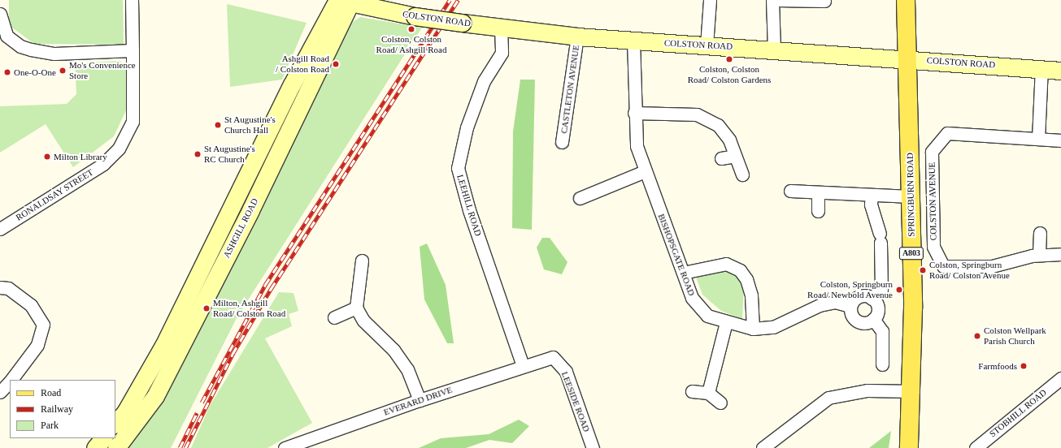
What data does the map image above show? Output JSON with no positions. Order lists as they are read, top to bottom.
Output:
{
  "streets": {
    "main road": ["SPRINGBURN ROAD", "A803"],
    "street": [
      "COLSTON ROAD",
      "CASTLETON AVENUE",
      "RONALDSAY STREET",
      "COLSTON AVENUE",
      "LEEHILL ROAD",
      "ASHGILL ROAD",
      "BISHOPSGATE ROAD",
      "EVERARD DRIVE",
      "LEESIDE ROAD",
      "STOBHILL ROAD"
    ]
  },
  "crossings": [
    ["COLSTON ROAD", "CASTLETON AVENUE"],
    ["COLSTON ROAD", "SPRINGBURN ROAD"],
    ["COLSTON ROAD", "LEEHILL ROAD"],
    ["COLSTON ROAD", "ASHGILL ROAD"],
    ["COLSTON ROAD", "A803"],
    ["COLSTON ROAD", "BISHOPSGATE ROAD"],
    ["SPRINGBURN ROAD", "A803"],
    ["LEEHILL ROAD", "EVERARD DRIVE"],
    ["EVERARD DRIVE", "LEESIDE ROAD"]
  ],
  "places": [
    "Colston, Colston Road/ Ashgill Road",
    "Colston, Colston Road/ Colston Gardens",
    "Ashgill Road / Colston Road",
    "Mo's Convenience Store",
    "One-O-One",
    "St Augustine's Church Hall",
    "St Augustine's RC Church",
    "Milton Library",
    "Colston, Springburn Road/ Colston Avenue",
    "Colston, Springburn Road/ Newbold Avenue",
    "Milton, Ashgill Road/ Colston Road",
    "Colston Wellpark Parish Church",
    "Farmfoods"
  ],
  "legend": ["Road", "Railway", "Park"]
}
